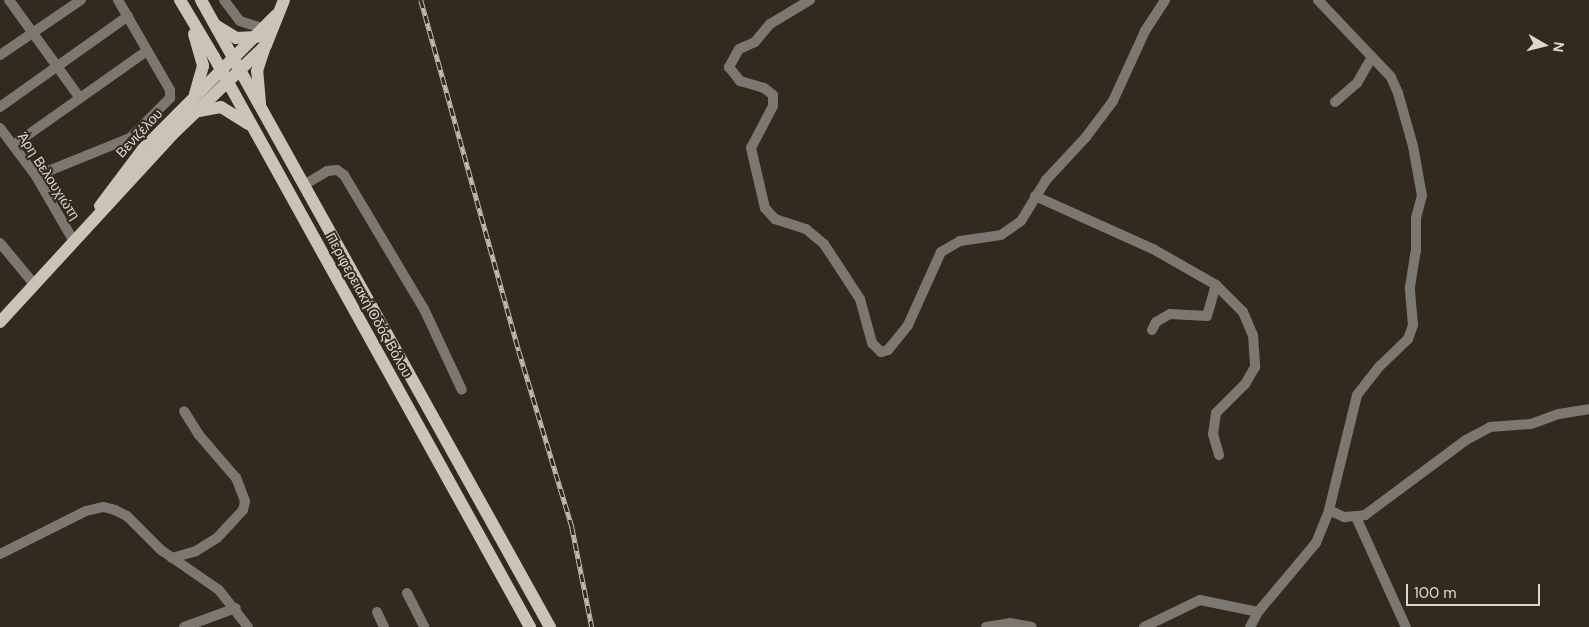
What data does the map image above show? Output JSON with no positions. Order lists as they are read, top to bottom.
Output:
{
  "streets": {
    "main road": ["Βενιζέλου", "Περιφερειακή Οδός Βόλου"],
    "street": ["Άρη Βελουχιώτη"]
  },
  "crossings": [
    ["Βενιζέλου", "Άρη Βελουχιώτη"],
    ["Βενιζέλου", "Περιφερειακή Οδός Βόλου"]
  ],
  "scale_bar": "100 m",
  "north": "right"
}
